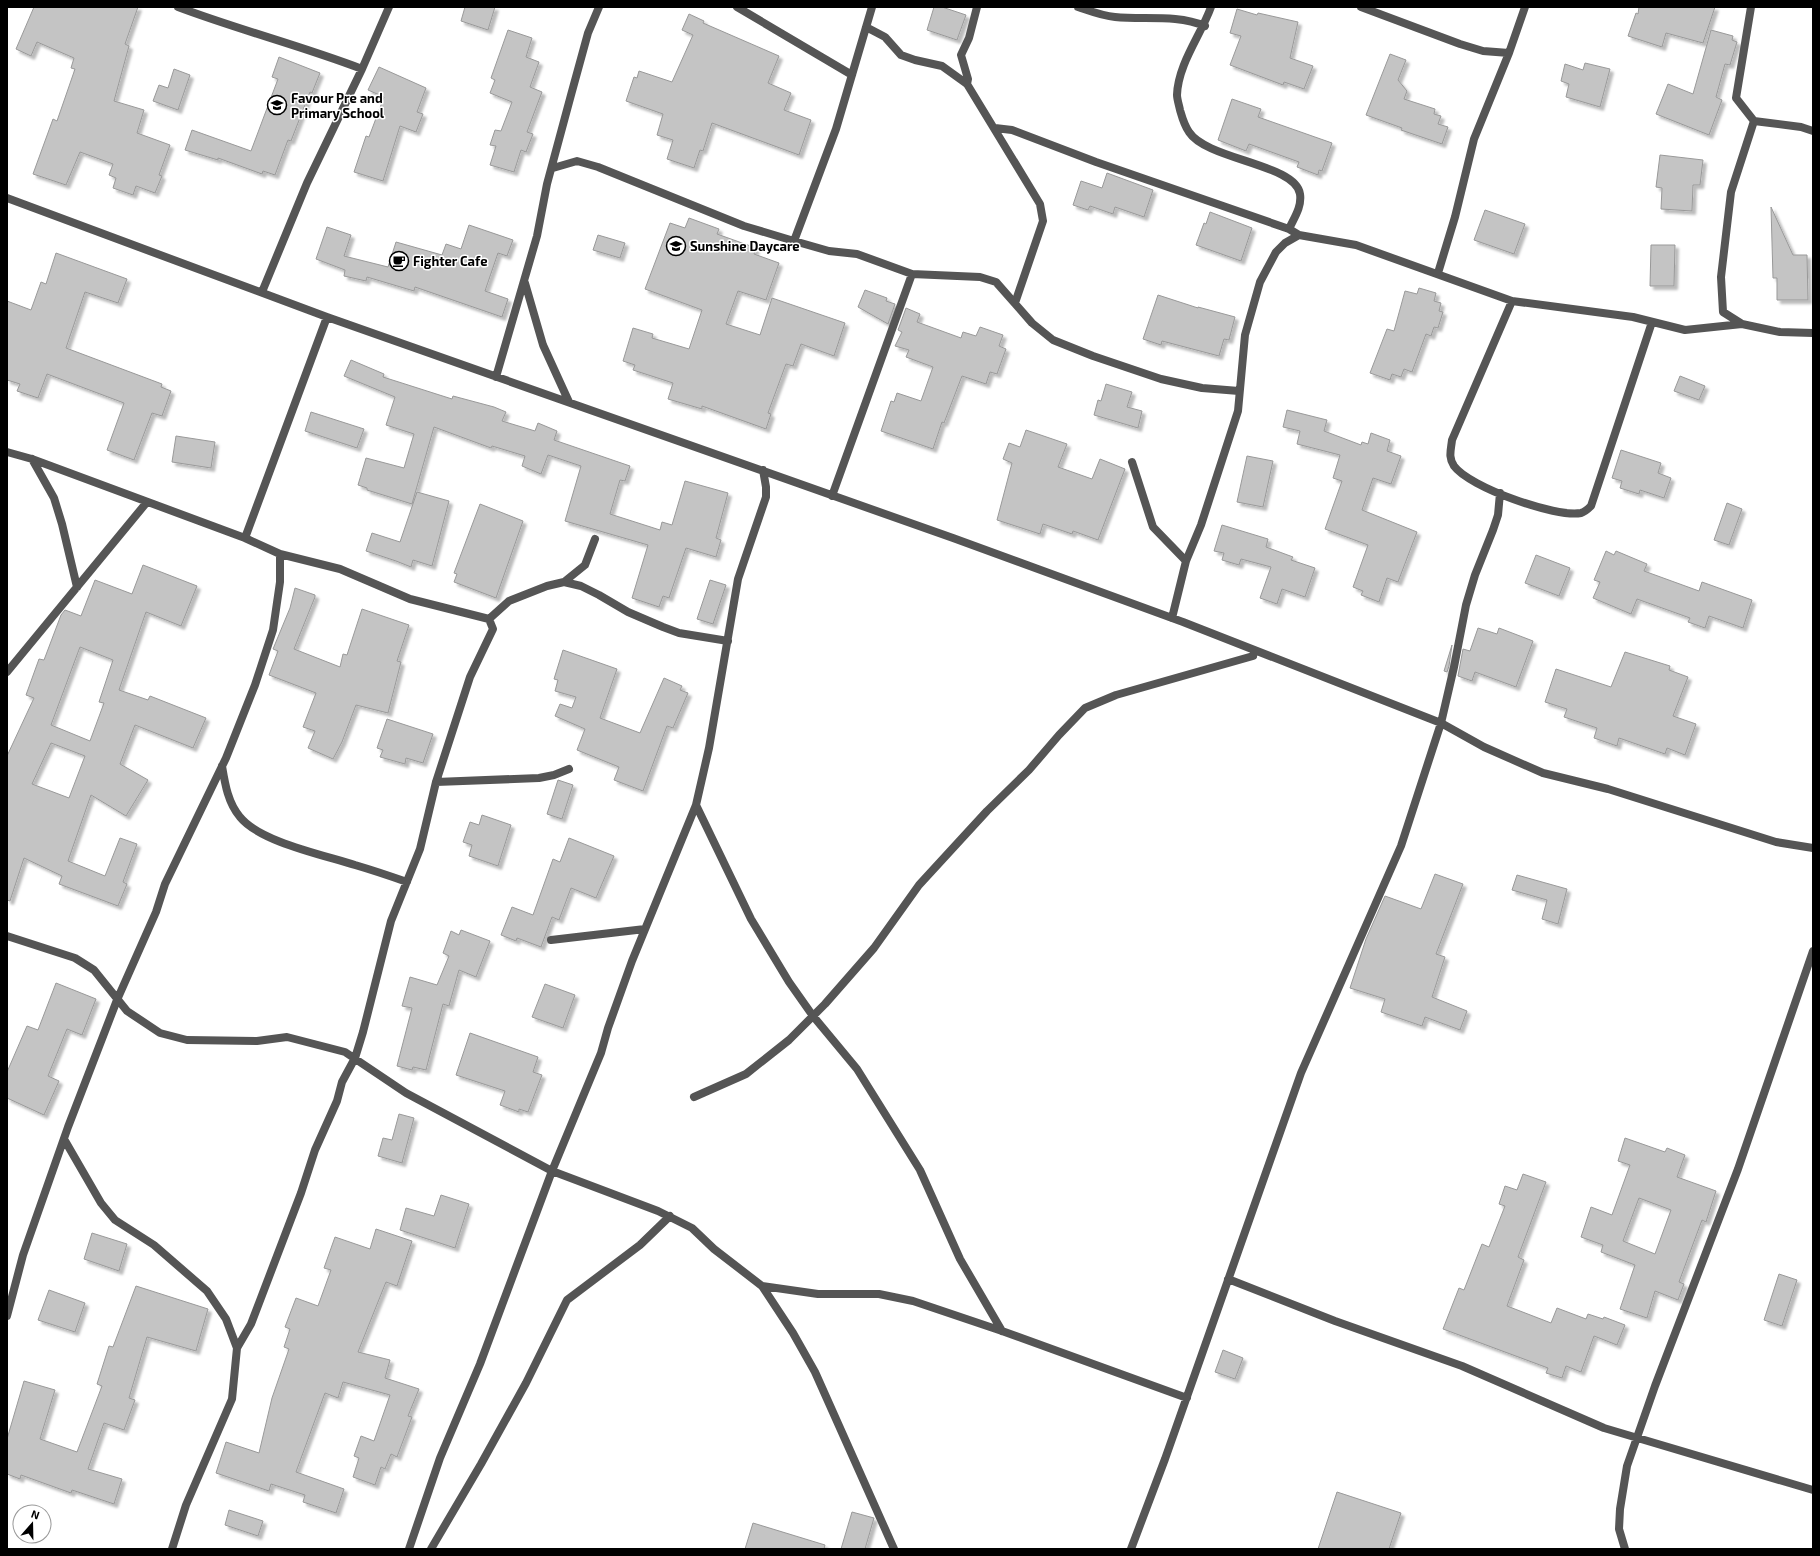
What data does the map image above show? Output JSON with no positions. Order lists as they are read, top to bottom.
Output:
{
  "places": {
    "school or university": ["Favour Pre and Primary School", "Sunshine Daycare"],
    "cafe": ["Fighter Cafe"]
  },
  "north": "top"
}
